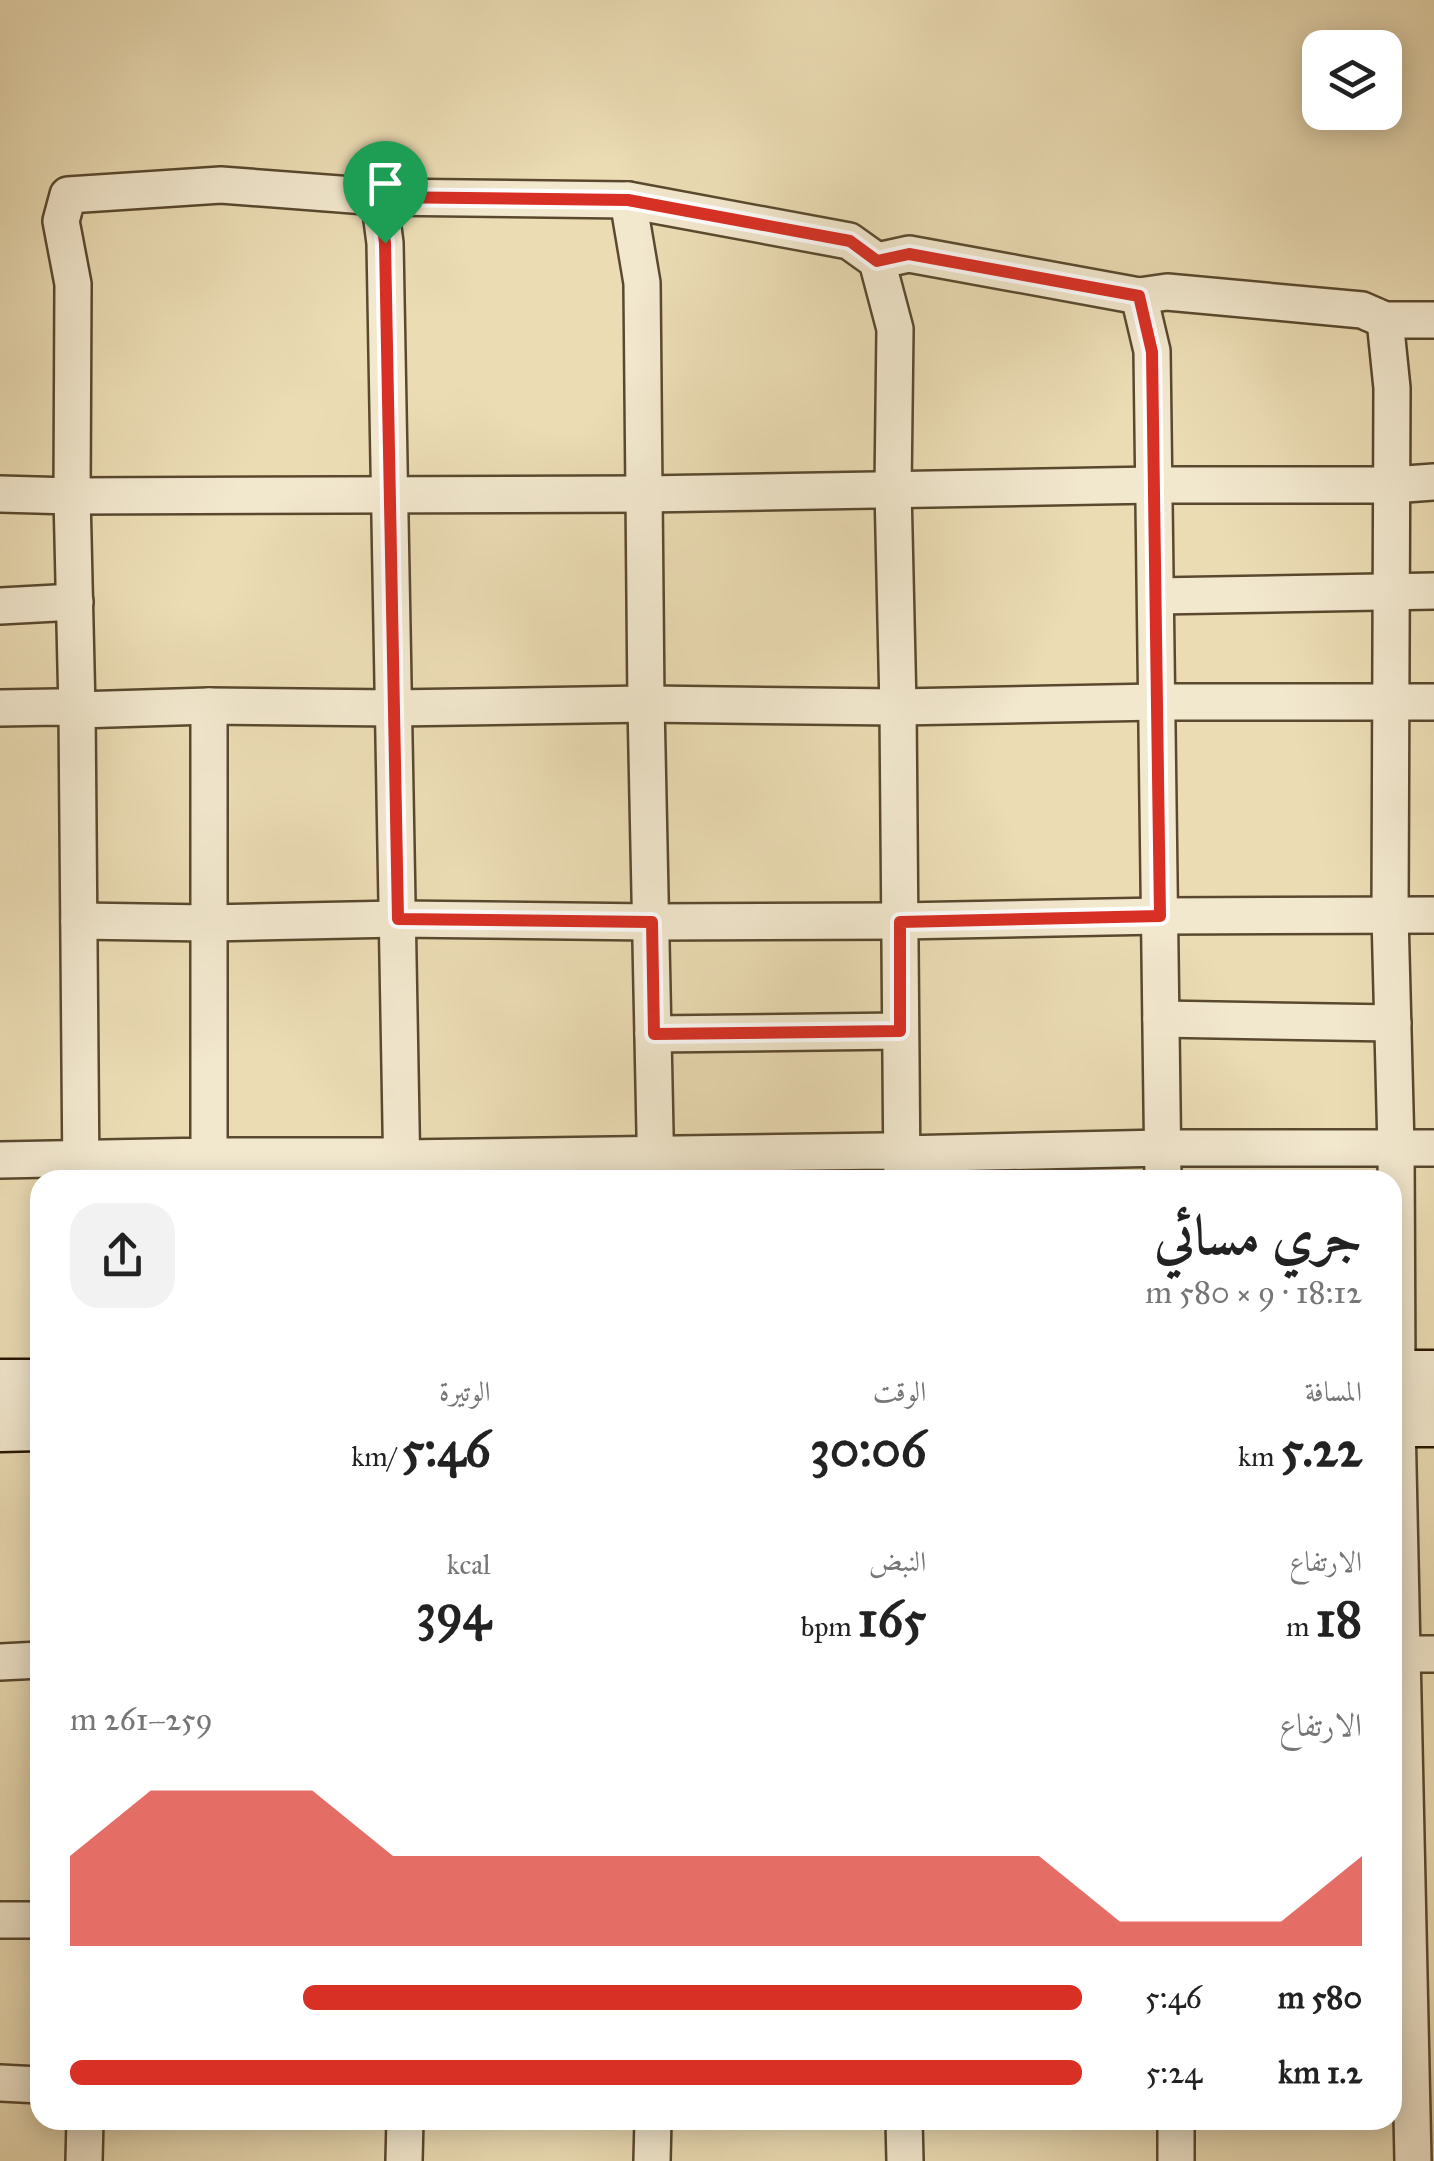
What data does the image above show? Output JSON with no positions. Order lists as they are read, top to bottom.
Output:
{
  "page": {
    "heading": ["جري مسائي", "18:12 · 9 × 580 m"],
    "stats": [
      ["المسافة", "5.22 km"],
      ["الوقت", "30:06"],
      ["الوتيرة", "5:46 /km"],
      ["الارتفاع", "18 m"],
      ["النبض", "165 bpm"],
      ["kcal", "394"]
    ],
    "chart": ["الارتفاع", "259–261 m"],
    "list": [
      {
        "name": "580 m",
        "note": "5:46"
      },
      {
        "name": "1.2 km",
        "note": "5:24"
      }
    ]
  }
}
